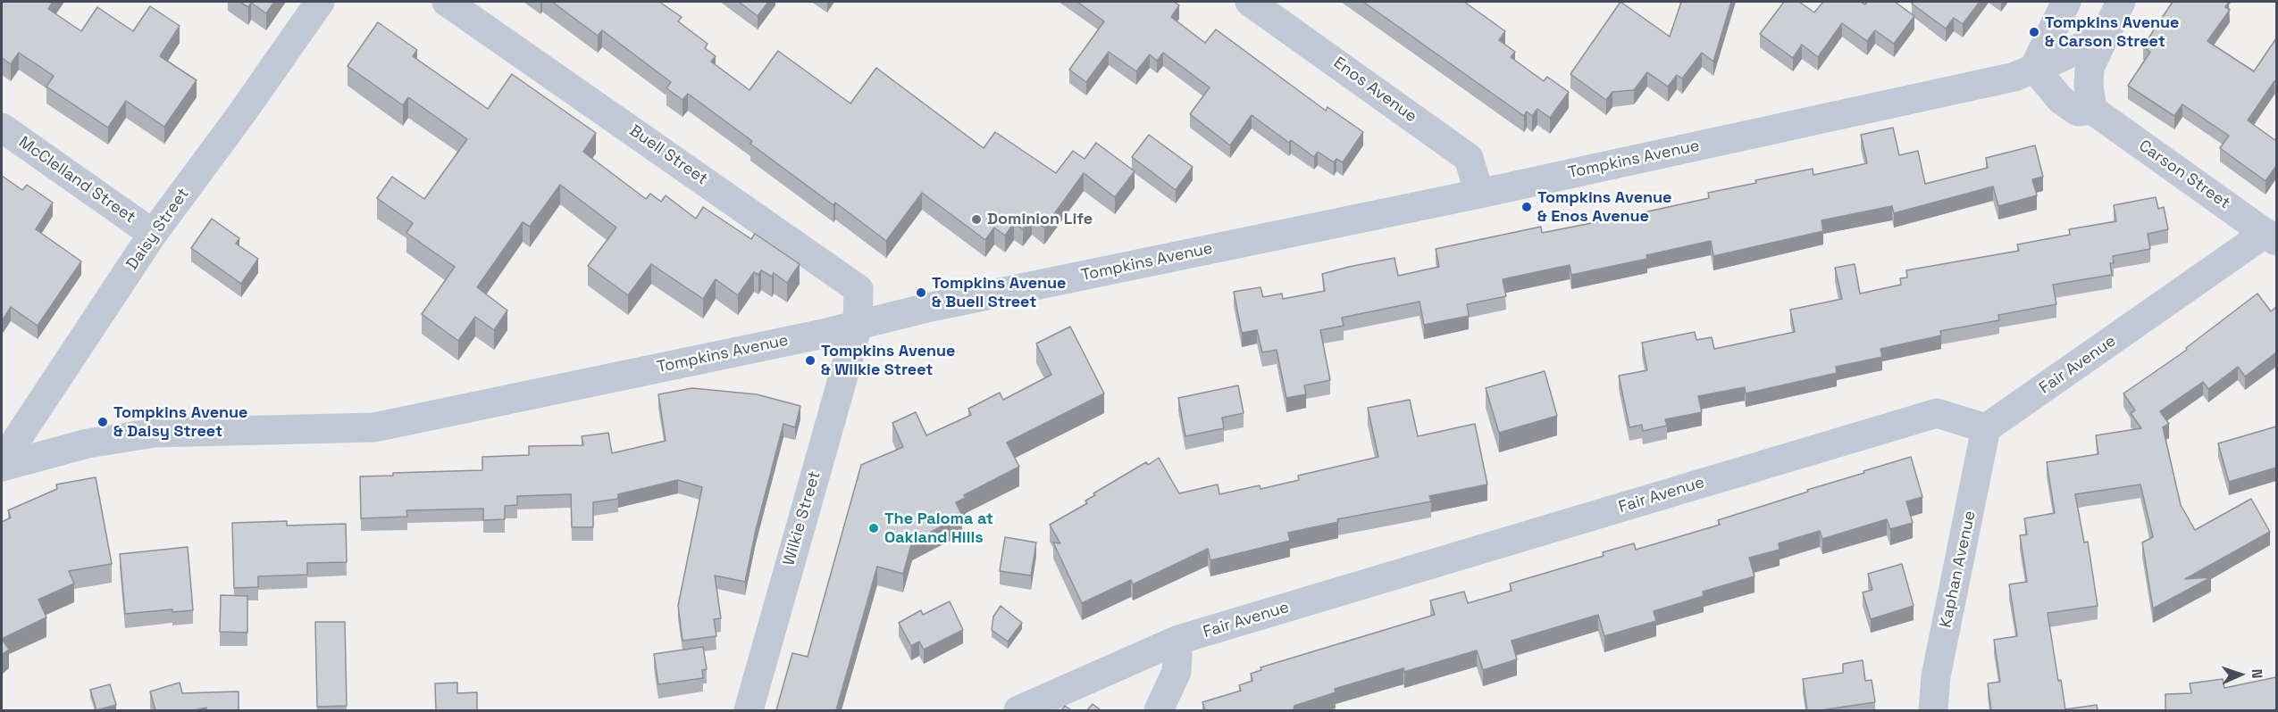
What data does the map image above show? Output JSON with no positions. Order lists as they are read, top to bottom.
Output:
{
  "streets": {
    "street": [
      "Enos Avenue",
      "Buell Street",
      "Tompkins Avenue",
      "Carson Street",
      "McClelland Street",
      "Daisy Street",
      "Fair Avenue",
      "Wilkie Street",
      "Kaphan Avenue"
    ]
  },
  "crossings": [
    ["Enos Avenue", "Tompkins Avenue"],
    ["Buell Street", "Tompkins Avenue"],
    ["Buell Street", "Wilkie Street"],
    ["Tompkins Avenue", "Wilkie Street"],
    ["Carson Street", "Fair Avenue"],
    ["McClelland Street", "Daisy Street"],
    ["Fair Avenue", "Kaphan Avenue"]
  ],
  "places": [
    "Tompkins Avenue & Carson Street",
    "Tompkins Avenue & Enos Avenue",
    "Dominion Life",
    "Tompkins Avenue & Buell Street",
    "Tompkins Avenue & Wilkie Street",
    "Tompkins Avenue & Daisy Street",
    "The Paloma at Oakland Hills"
  ],
  "north": "right"
}
